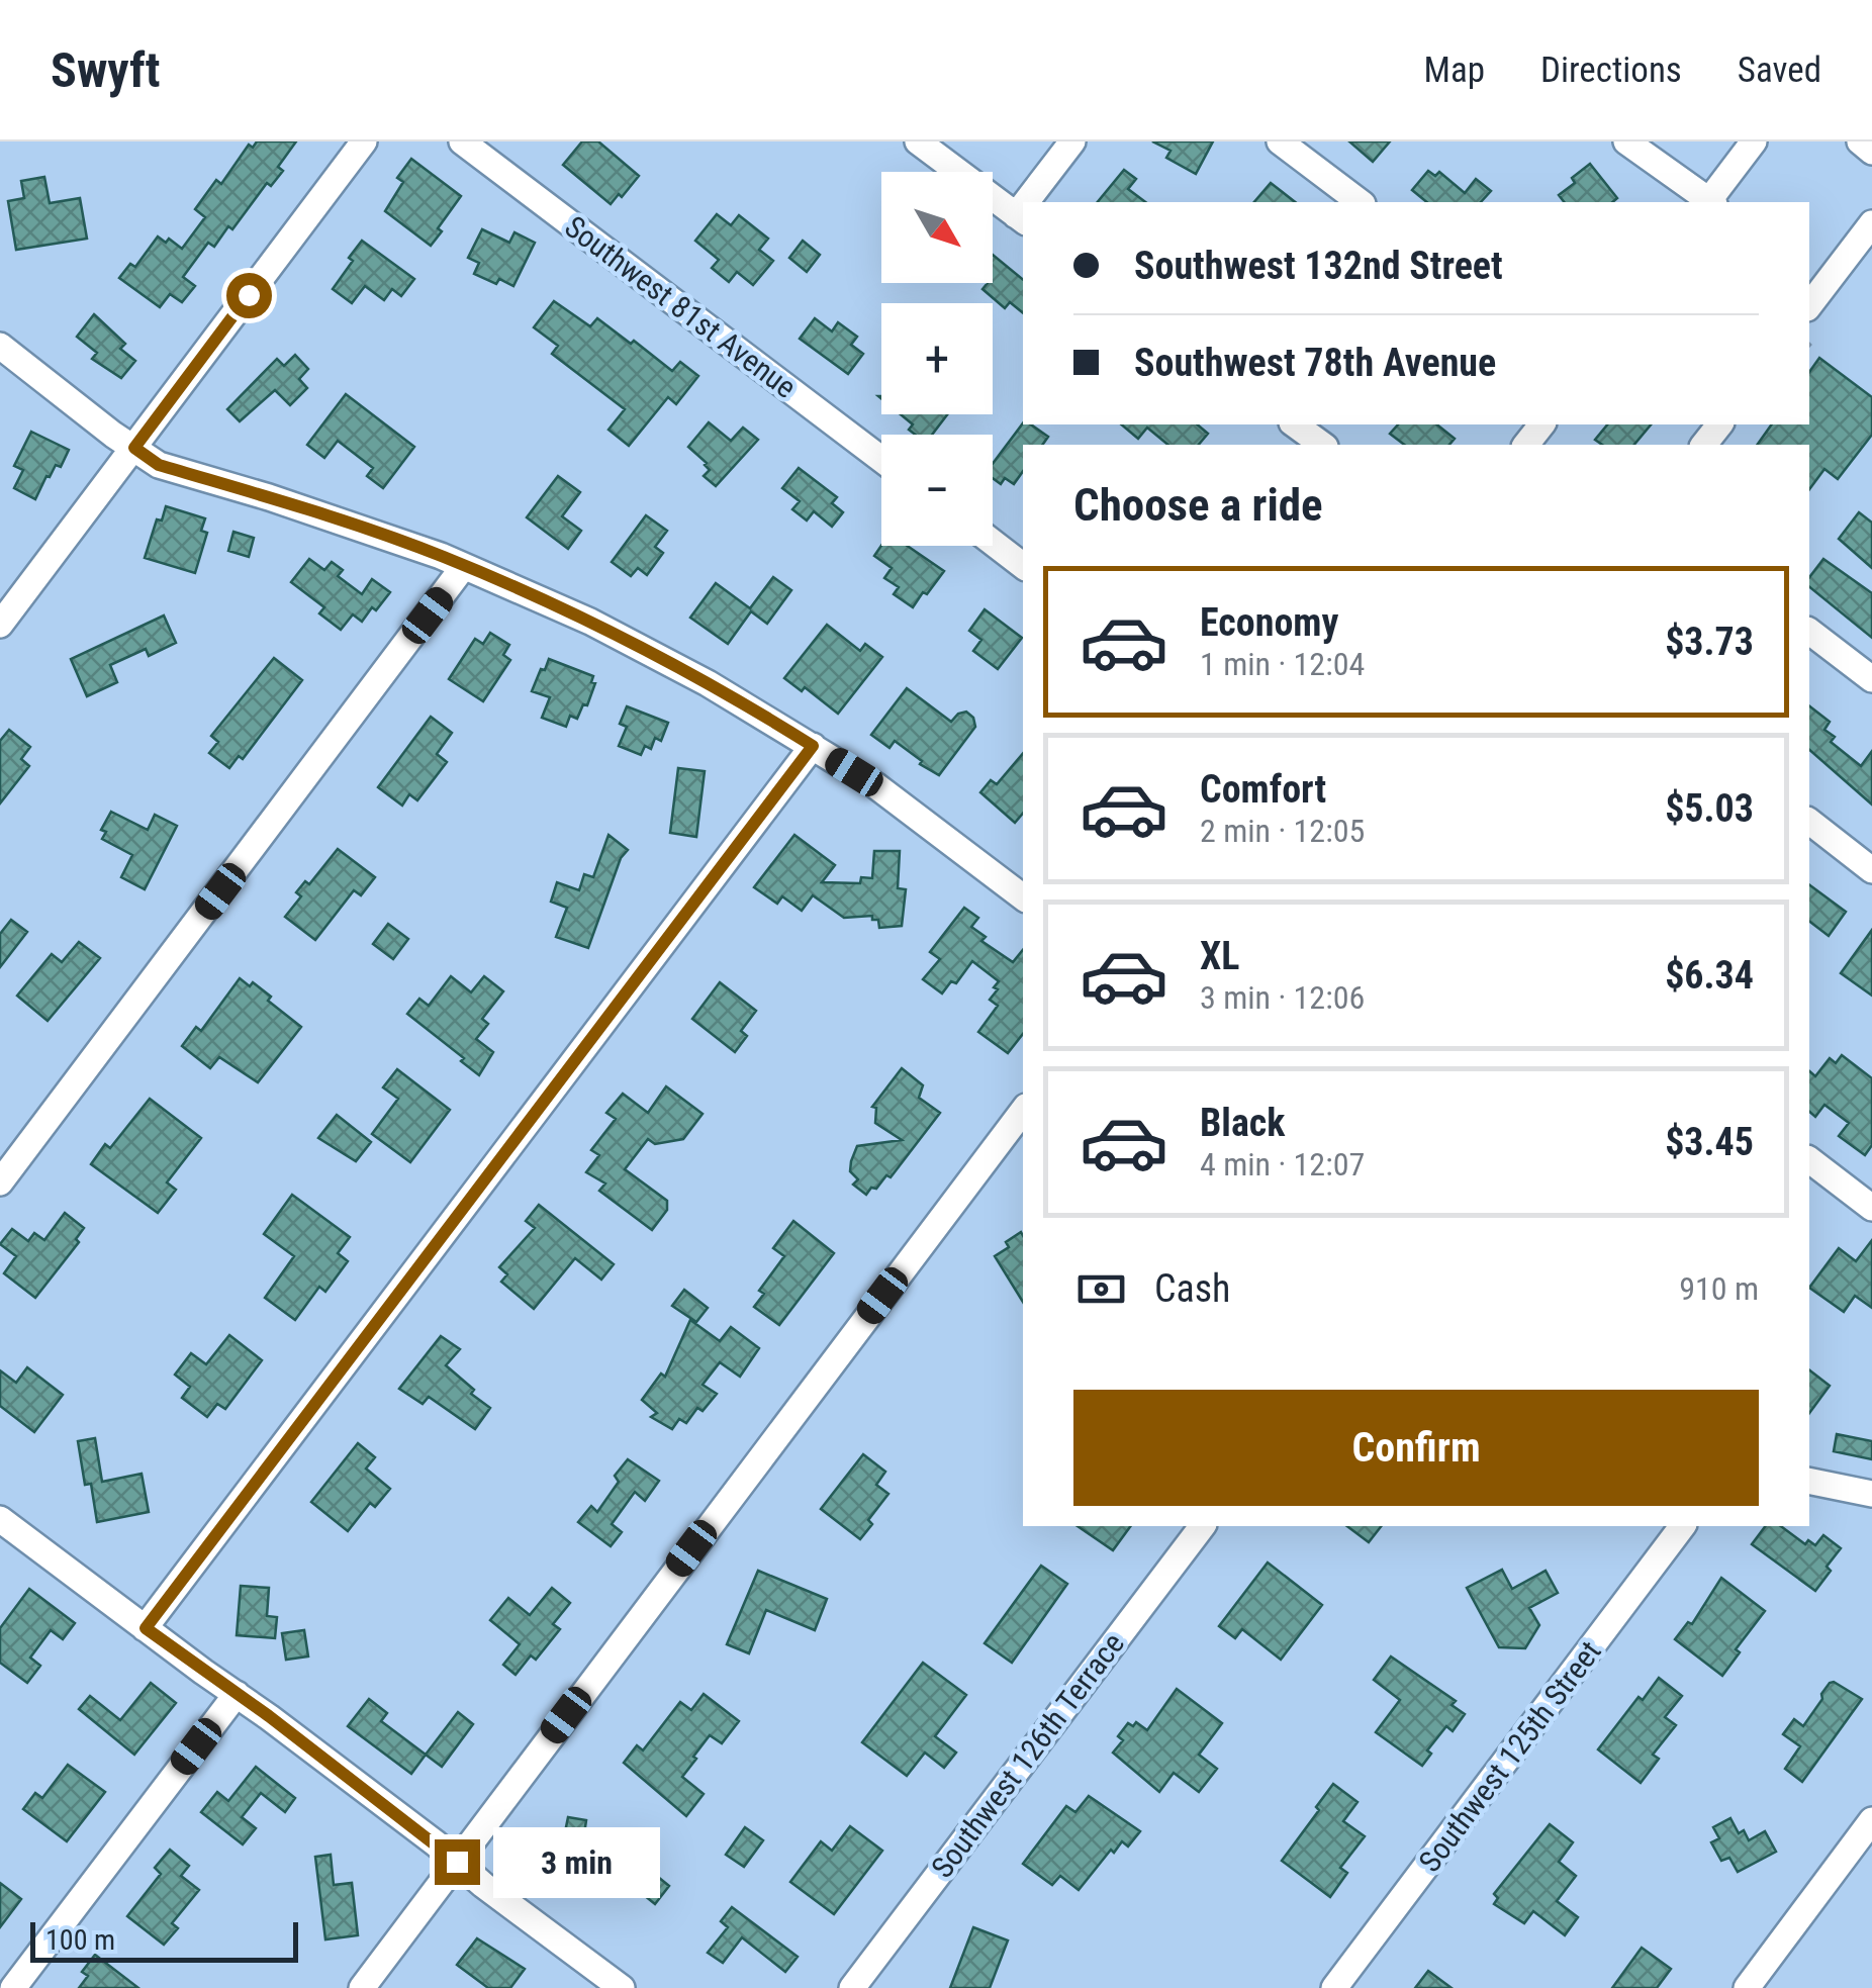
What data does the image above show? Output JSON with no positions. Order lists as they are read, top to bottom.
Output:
{
  "streets": {
    "street": ["Southwest 81st Avenue", "Southwest 126th Terrace", "Southwest 125th Street"]
  },
  "scale_bar": "100 m",
  "north": "bottom right",
  "page": {
    "header": "Swyft",
    "nav": ["Map", "Directions", "Saved"],
    "map_buttons": ["+", "−"],
    "banner": ["Southwest 132nd Street", "Southwest 78th Avenue"],
    "heading": "Choose a ride",
    "list": [
      {
        "name": "Economy",
        "note": "1 min · 12:04",
        "value": "$3.73"
      },
      {
        "name": "Comfort",
        "note": "2 min · 12:05",
        "value": "$5.03"
      },
      {
        "name": "XL",
        "note": "3 min · 12:06",
        "value": "$6.34"
      },
      {
        "name": "Black",
        "note": "4 min · 12:07",
        "value": "$3.45"
      }
    ],
    "pay": ["Cash", "910 m"],
    "buttons": "Confirm",
    "bubble": "3 min",
    "scale": "100 m"
  }
}
